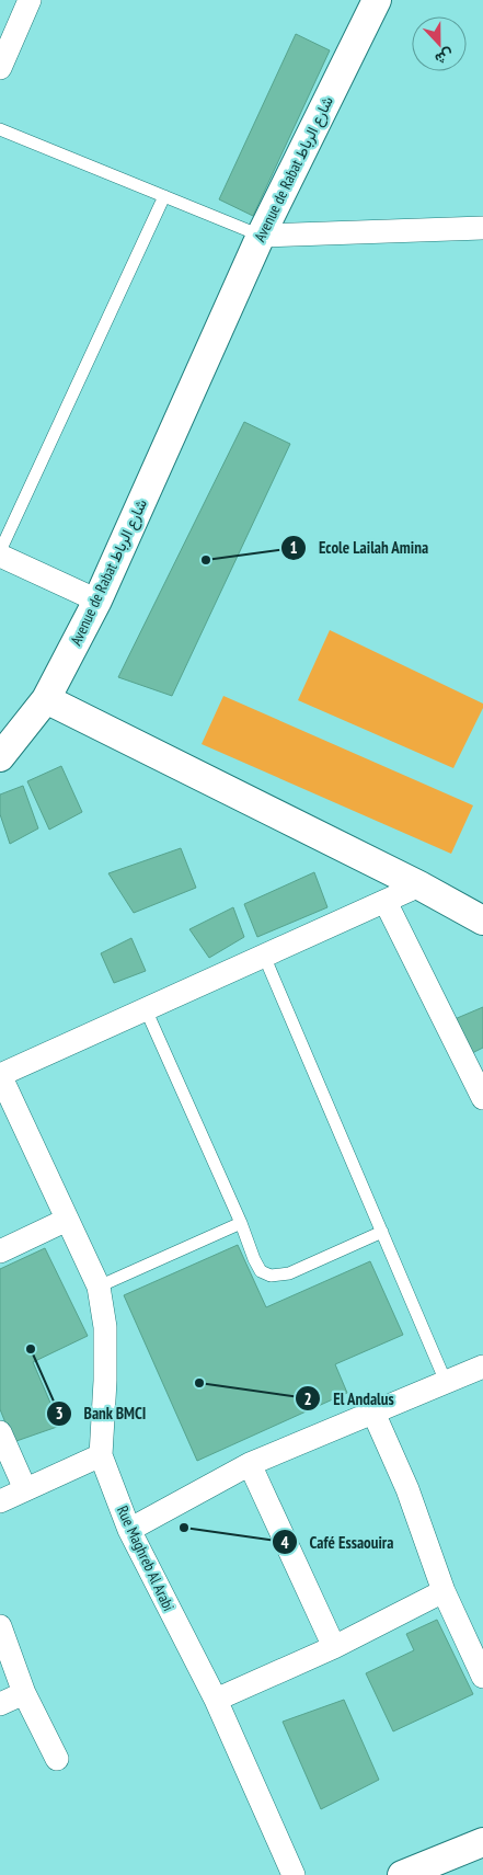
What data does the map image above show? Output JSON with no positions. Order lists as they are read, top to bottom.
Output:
{
  "streets": {
    "street": ["Avenue de Rabat شارع الرباط", "Rue Maghreb Al Arabi"]
  },
  "places": [
    "Ecole Lailah Amina",
    "Bank BMCI",
    "El Andalus",
    "Café Essaouira"
  ],
  "north": "bottom"
}
